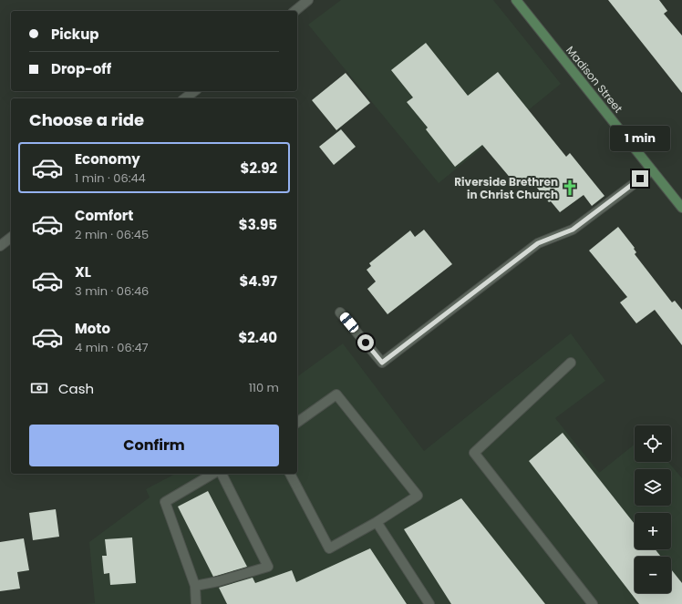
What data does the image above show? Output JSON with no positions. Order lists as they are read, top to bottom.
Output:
{
  "streets": {
    "main road": ["Madison Street"]
  },
  "places": {
    "church": ["Riverside Brethren in Christ Church"]
  },
  "page": {
    "banner": ["Pickup", "Drop-off"],
    "heading": "Choose a ride",
    "bubble": "1 min",
    "list": [
      {
        "name": "Economy",
        "note": "1 min · 06:44",
        "value": "$2.92"
      },
      {
        "name": "Comfort",
        "note": "2 min · 06:45",
        "value": "$3.95"
      },
      {
        "name": "XL",
        "note": "3 min · 06:46",
        "value": "$4.97"
      },
      {
        "name": "Moto",
        "note": "4 min · 06:47",
        "value": "$2.40"
      }
    ],
    "pay": ["Cash", "110 m"],
    "buttons": "Confirm",
    "map_buttons": ["+", "−"]
  }
}
